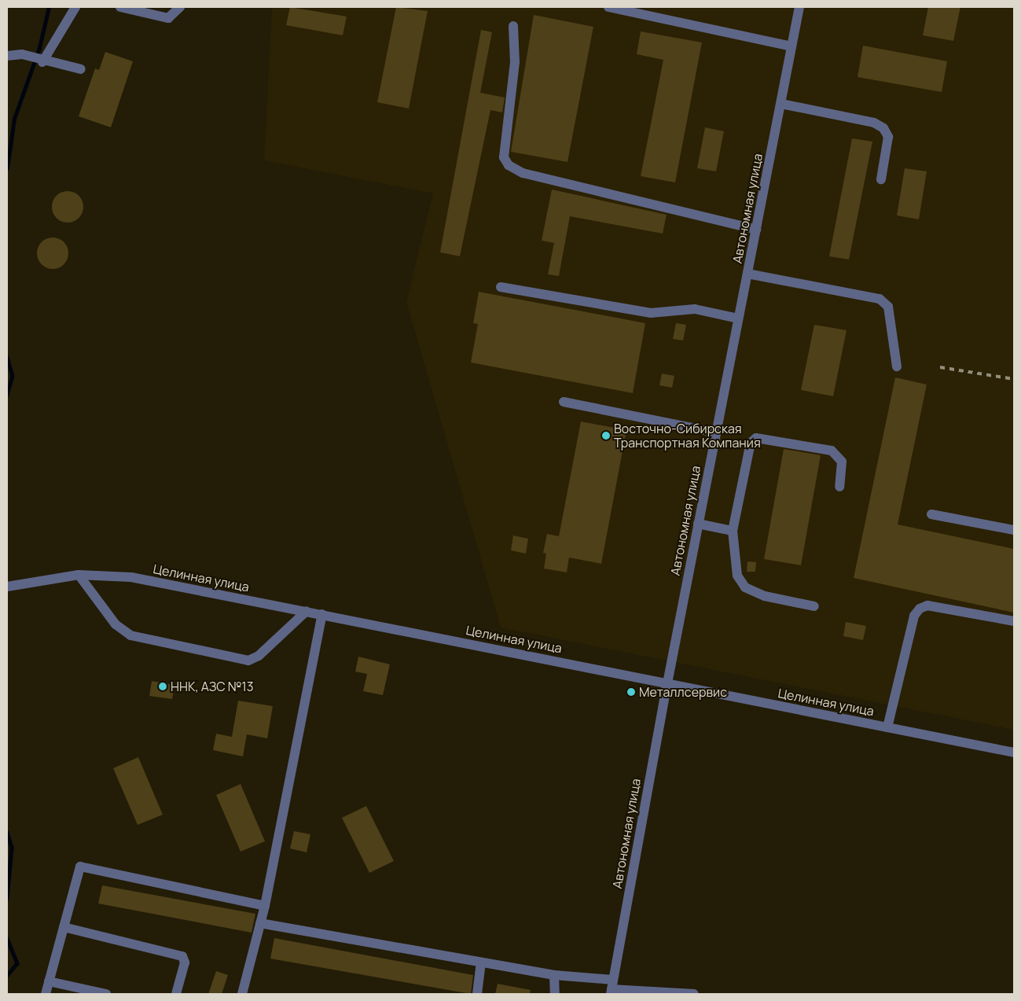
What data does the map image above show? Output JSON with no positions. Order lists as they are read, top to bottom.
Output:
{
  "streets": {
    "street": ["Автономная улица", "Целинная улица"]
  },
  "crossings": [
    ["Автономная улица", "Целинная улица"]
  ],
  "places": ["Восточно-Сибирская Транспортная Компания", "ННК, АЗС №13", "Металлсервис"]
}
